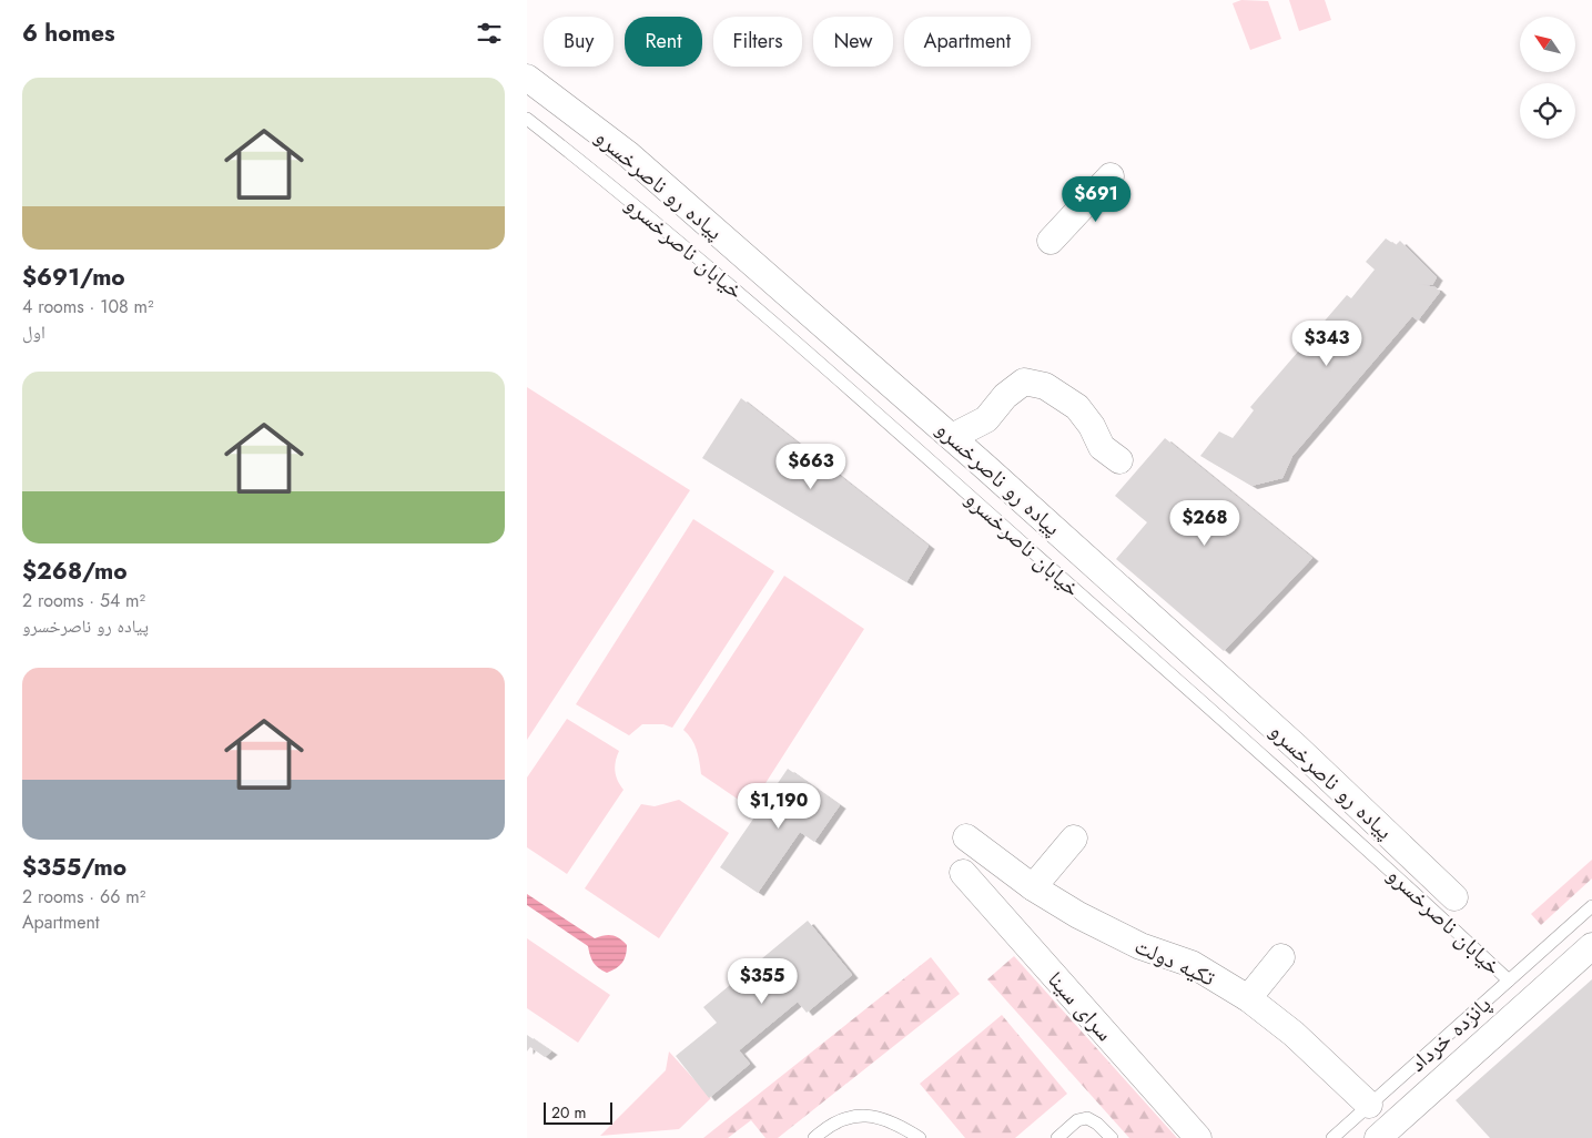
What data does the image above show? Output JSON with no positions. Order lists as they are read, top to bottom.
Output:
{
  "streets": {
    "street": ["پیاده رو ناصرخسرو", "تکیه دولت", "سرای سینا"],
    "lane": ["خیابان ناصرخسرو", "پانزده خرداد"]
  },
  "crossings": [
    ["خیابان ناصرخسرو", "پانزده خرداد"],
    ["تکیه دولت", "پانزده خرداد"]
  ],
  "scale_bar": "20 m",
  "north": "top left",
  "page": {
    "heading": "6 homes",
    "chip": [
      "Buy",
      "Rent",
      "Filters",
      "New",
      "Apartment"
    ],
    "list": [
      {
        "name": "$691/mo",
        "note": "4 rooms · 108 m² · اول"
      },
      {
        "name": "$268/mo",
        "note": "2 rooms · 54 m² · پیاده رو ناصرخسرو"
      },
      {
        "name": "$355/mo",
        "note": "2 rooms · 66 m² · Apartment"
      }
    ],
    "price": [
      "$691",
      "$343",
      "$663",
      "$268",
      "$1,190",
      "$355"
    ],
    "scale": "20 m"
  }
}
